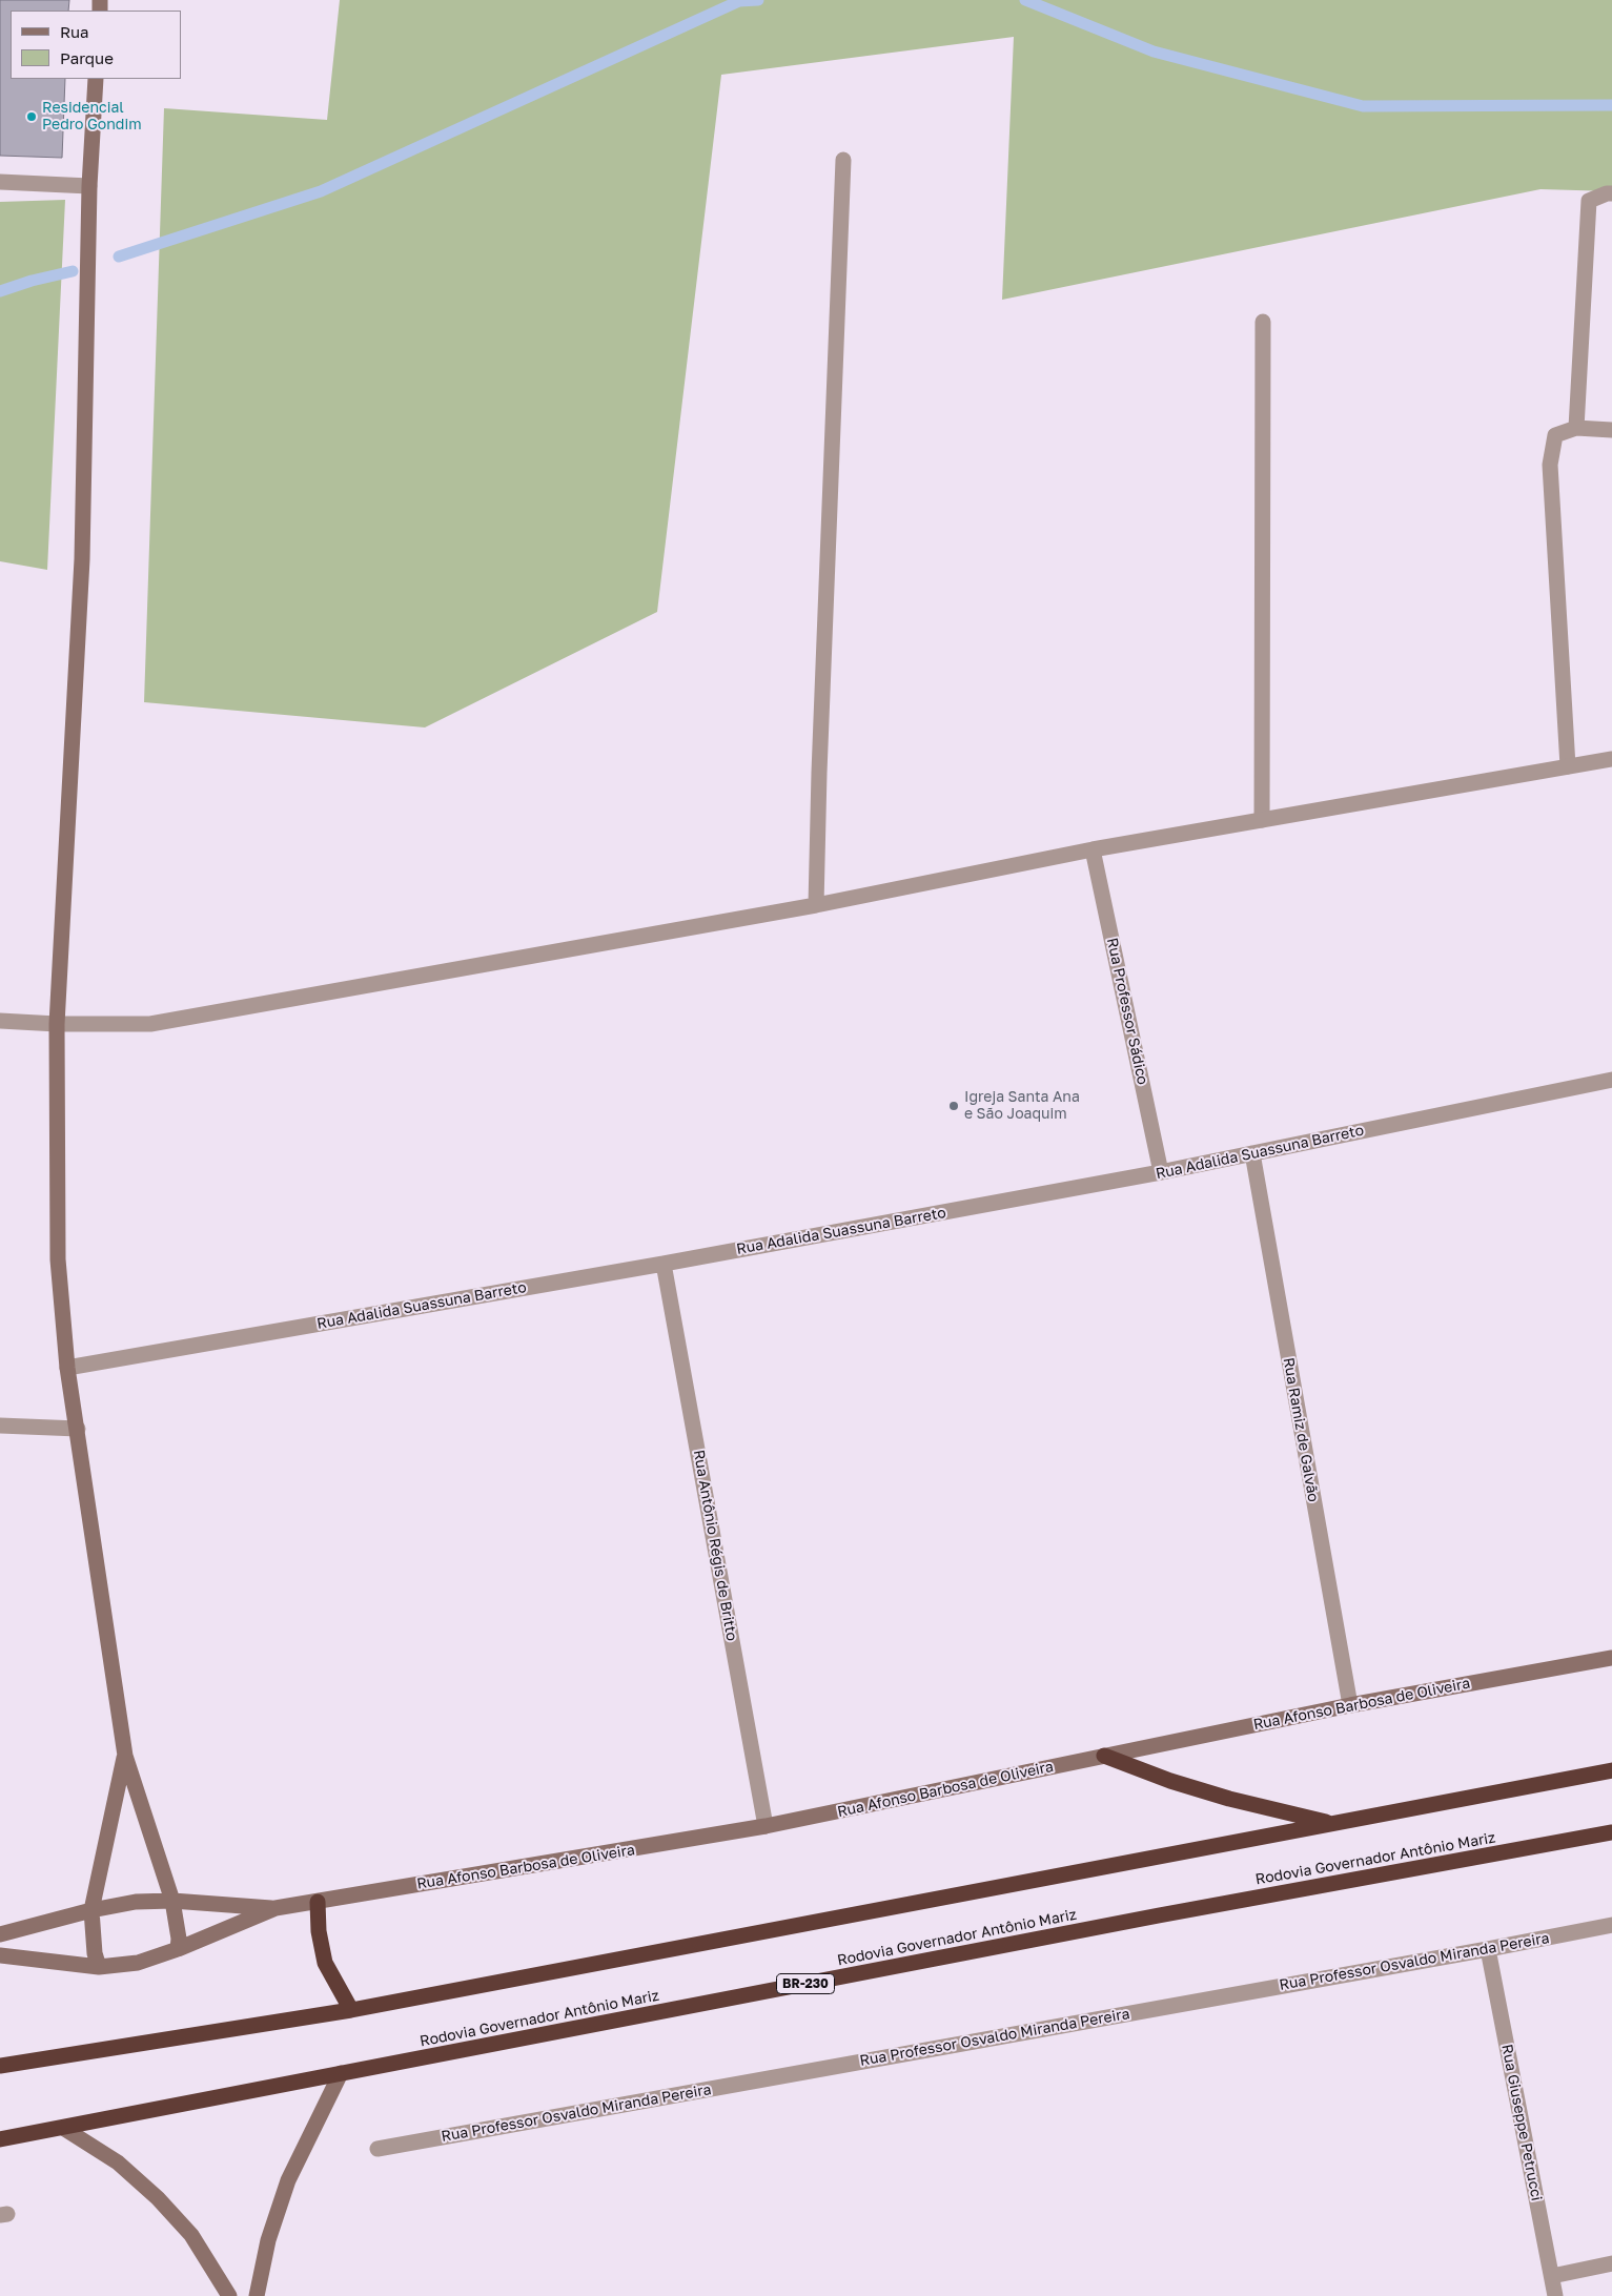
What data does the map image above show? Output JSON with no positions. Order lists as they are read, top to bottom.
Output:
{
  "streets": {
    "highway": ["Rodovia Governador Antônio Mariz", "BR-230"],
    "street": [
      "Rua Professor Sádico",
      "Rua Adalida Suassuna Barreto",
      "Rua Ramiz de Galvão",
      "Rua Antônio Régis de Britto",
      "Rua Afonso Barbosa de Oliveira",
      "Rua Professor Osvaldo Miranda Pereira",
      "Rua Giuseppe Petrucci"
    ]
  },
  "crossings": [
    ["Rua Professor Sádico", "Rua Adalida Suassuna Barreto"],
    ["Rua Adalida Suassuna Barreto", "Rua Ramiz de Galvão"],
    ["Rua Adalida Suassuna Barreto", "Rua Antônio Régis de Britto"],
    ["Rua Ramiz de Galvão", "Rua Afonso Barbosa de Oliveira"],
    ["Rua Antônio Régis de Britto", "Rua Afonso Barbosa de Oliveira"],
    ["Rua Professor Osvaldo Miranda Pereira", "Rua Giuseppe Petrucci"]
  ],
  "places": ["Residencial Pedro Gondim", "Igreja Santa Ana e São Joaquim"],
  "legend": ["Rua", "Parque"]
}
